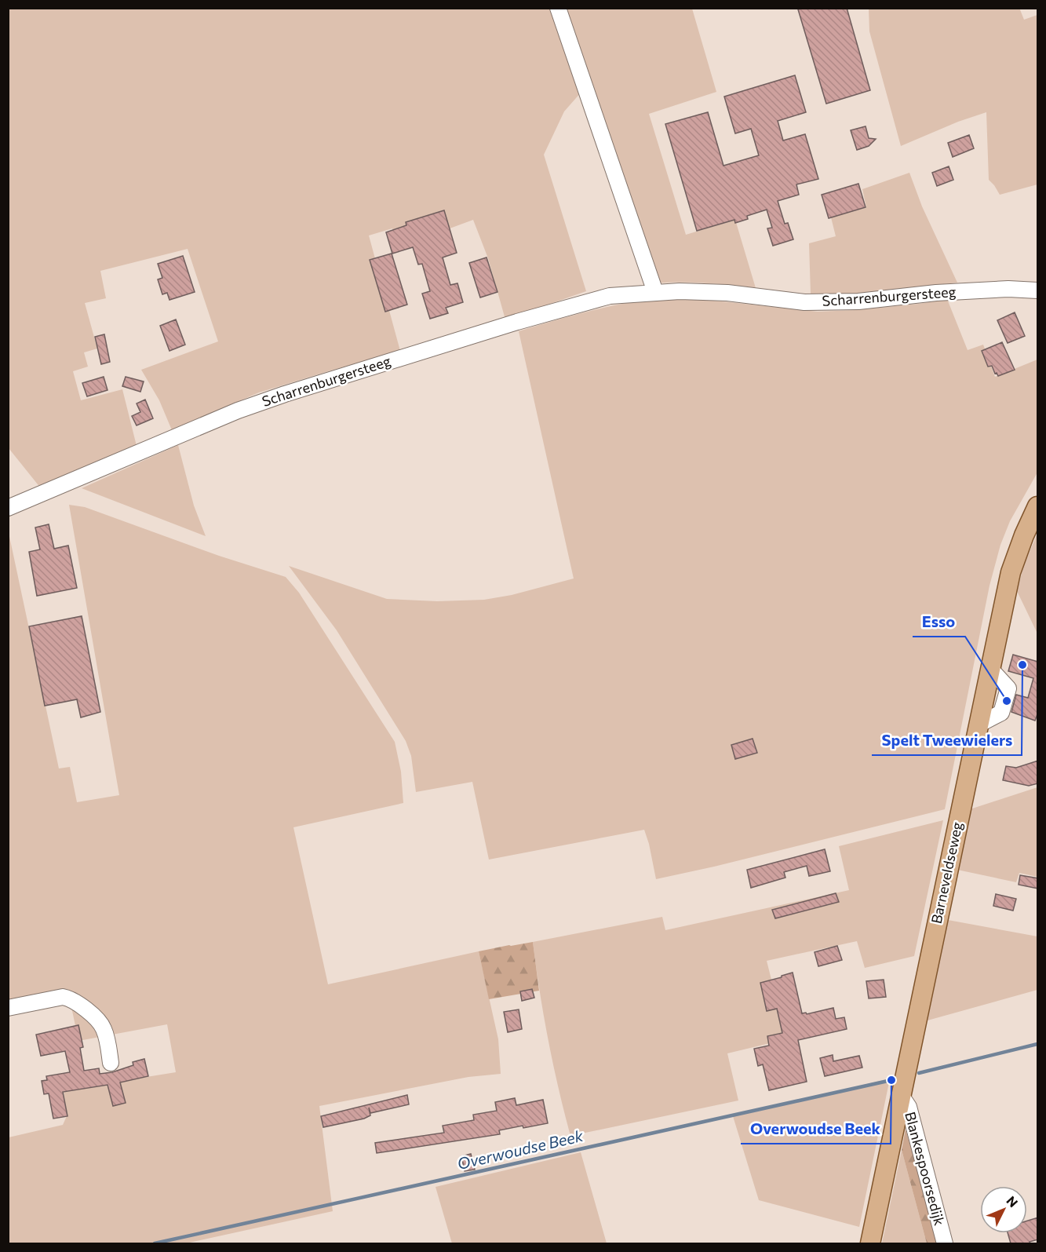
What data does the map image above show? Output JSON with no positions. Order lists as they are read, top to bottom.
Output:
{
  "streets": {
    "main road": ["Barneveldseweg"],
    "street": ["Scharrenburgersteeg", "Blankespoorsedijk"]
  },
  "crossings": [
    ["Barneveldseweg", "Blankespoorsedijk"]
  ],
  "water": ["Overwoudse Beek"],
  "places": ["Spelt Tweewielers", "Esso", "Overwoudse Beek"],
  "north": "top right"
}
